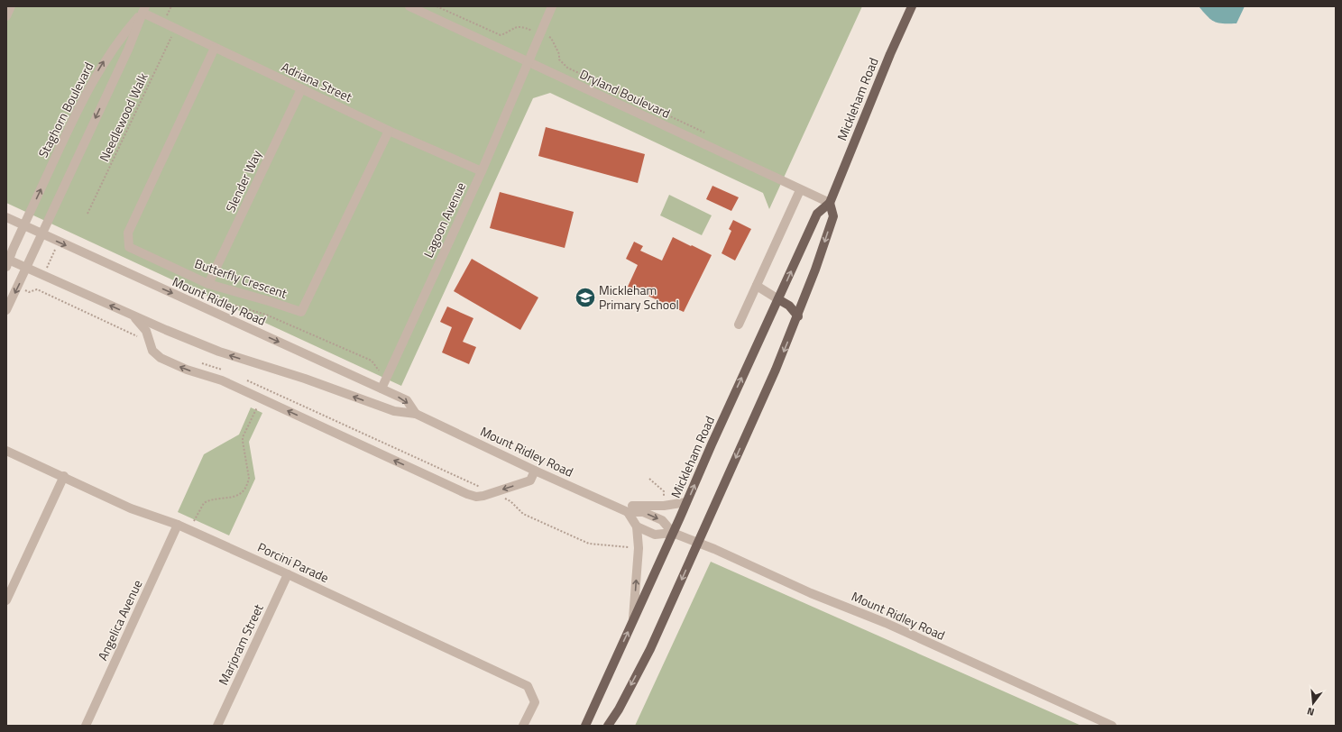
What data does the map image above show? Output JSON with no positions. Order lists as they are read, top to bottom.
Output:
{
  "streets": {
    "main road": ["Mickleham Road"],
    "street": [
      "Adriana Street",
      "Dryland Boulevard",
      "Staghorn Boulevard",
      "Slender Way",
      "Lagoon Avenue",
      "Butterfly Crescent",
      "Mount Ridley Road",
      "Porcini Parade",
      "Angelica Avenue",
      "Marjoram Street"
    ],
    "path": ["Needlewood Walk"]
  },
  "crossings": [
    ["Adriana Street", "Staghorn Boulevard"],
    ["Adriana Street", "Needlewood Walk"],
    ["Adriana Street", "Slender Way"],
    ["Adriana Street", "Lagoon Avenue"],
    ["Adriana Street", "Butterfly Crescent"],
    ["Dryland Boulevard", "Mickleham Road"],
    ["Dryland Boulevard", "Lagoon Avenue"],
    ["Mickleham Road", "Mount Ridley Road"],
    ["Staghorn Boulevard", "Mount Ridley Road"],
    ["Slender Way", "Butterfly Crescent"],
    ["Lagoon Avenue", "Mount Ridley Road"],
    ["Porcini Parade", "Angelica Avenue"],
    ["Porcini Parade", "Marjoram Street"]
  ],
  "places": {
    "school or university": ["Mickleham Primary School"]
  },
  "north": "bottom"
}
